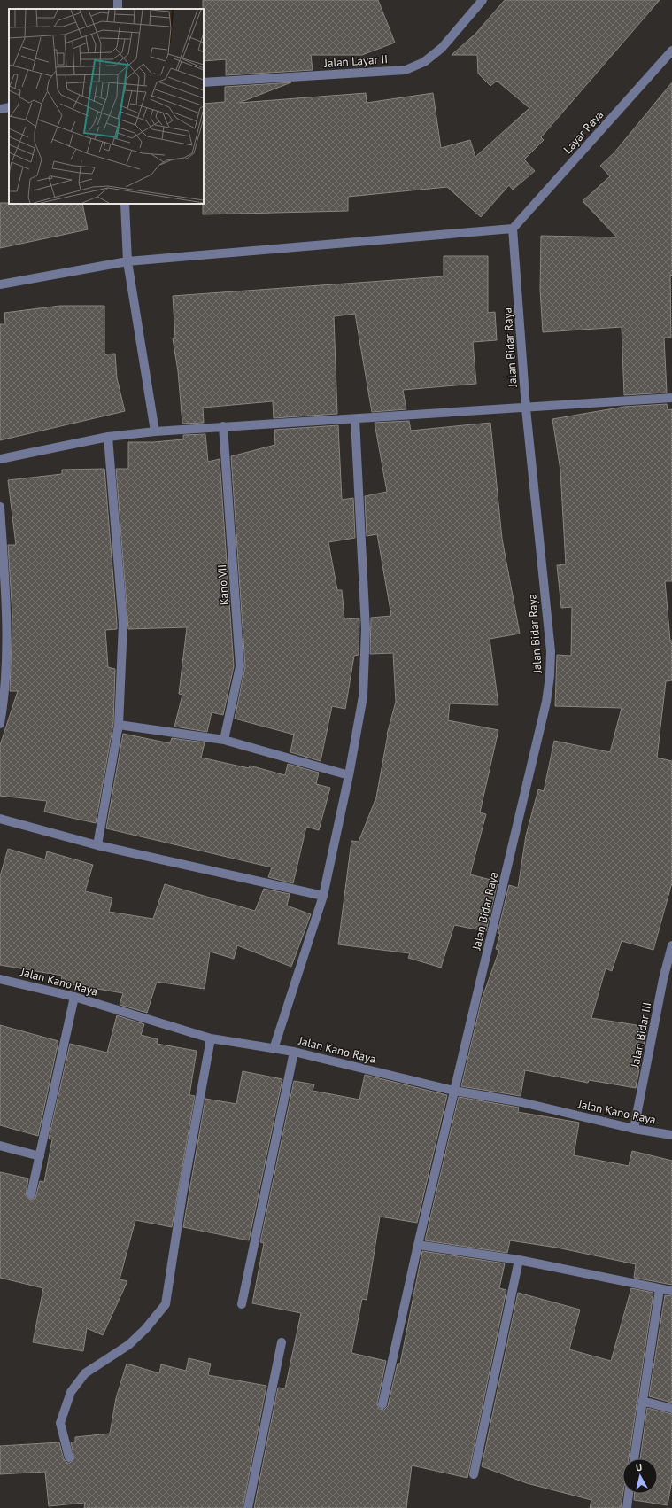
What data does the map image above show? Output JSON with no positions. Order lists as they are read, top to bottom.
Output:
{
  "streets": {
    "street": [
      "Jalan Layar II",
      "Layar Raya",
      "Jalan Bidar Raya",
      "Kano VII",
      "Jalan Kano Raya",
      "Jalan Bidar III"
    ]
  },
  "crossings": [
    ["Layar Raya", "Jalan Bidar Raya"],
    ["Jalan Bidar Raya", "Jalan Kano Raya"],
    ["Jalan Kano Raya", "Jalan Bidar III"]
  ],
  "north": "top"
}
